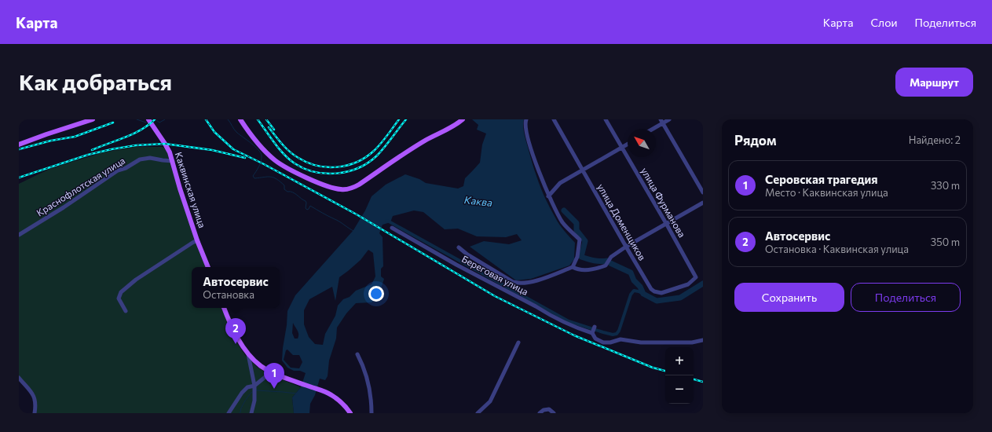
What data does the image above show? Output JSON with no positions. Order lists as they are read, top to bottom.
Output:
{
  "streets": {
    "main road": ["Каквинская улица"],
    "street": [
      "Краснофлотская улица",
      "улица Фурманова",
      "улица Доменщиков",
      "Береговая улица"
    ]
  },
  "crossings": [
    ["Краснофлотская улица", "Каквинская улица"],
    ["улица Фурманова", "улица Доменщиков"]
  ],
  "water": ["Каква"],
  "north": "top left",
  "page": {
    "header": "Карта",
    "nav": ["Карта", "Слои", "Поделиться"],
    "buttons": [
      "Маршрут",
      ["Сохранить", "Поделиться"]
    ],
    "title": "Как добраться",
    "heading": ["Рядом", "Найдено: 2"],
    "list": [
      {
        "mark": "1",
        "name": "Серовская трагедия",
        "note": "Место · Каквинская улица",
        "value": "330 m"
      },
      {
        "mark": "2",
        "name": "Автосервис",
        "note": "Остановка · Каквинская улица",
        "value": "350 m"
      }
    ],
    "popup": ["Автосервис", "Остановка"],
    "pins": ["2", "1"],
    "map_buttons": ["+", "−"]
  }
}
